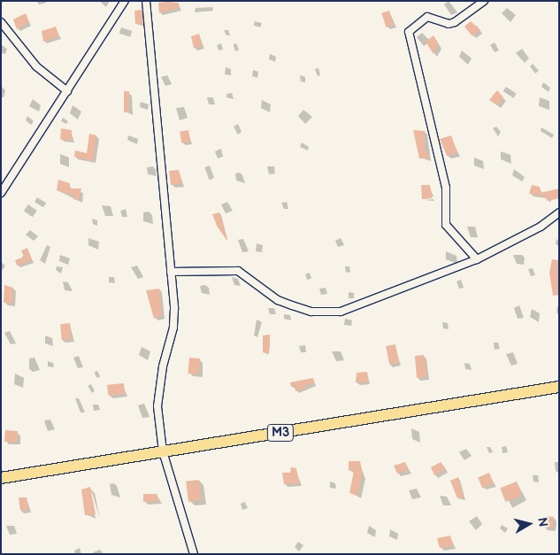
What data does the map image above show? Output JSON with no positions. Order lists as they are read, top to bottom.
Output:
{
  "streets": {
    "main road": ["M3"]
  },
  "north": "right"
}
